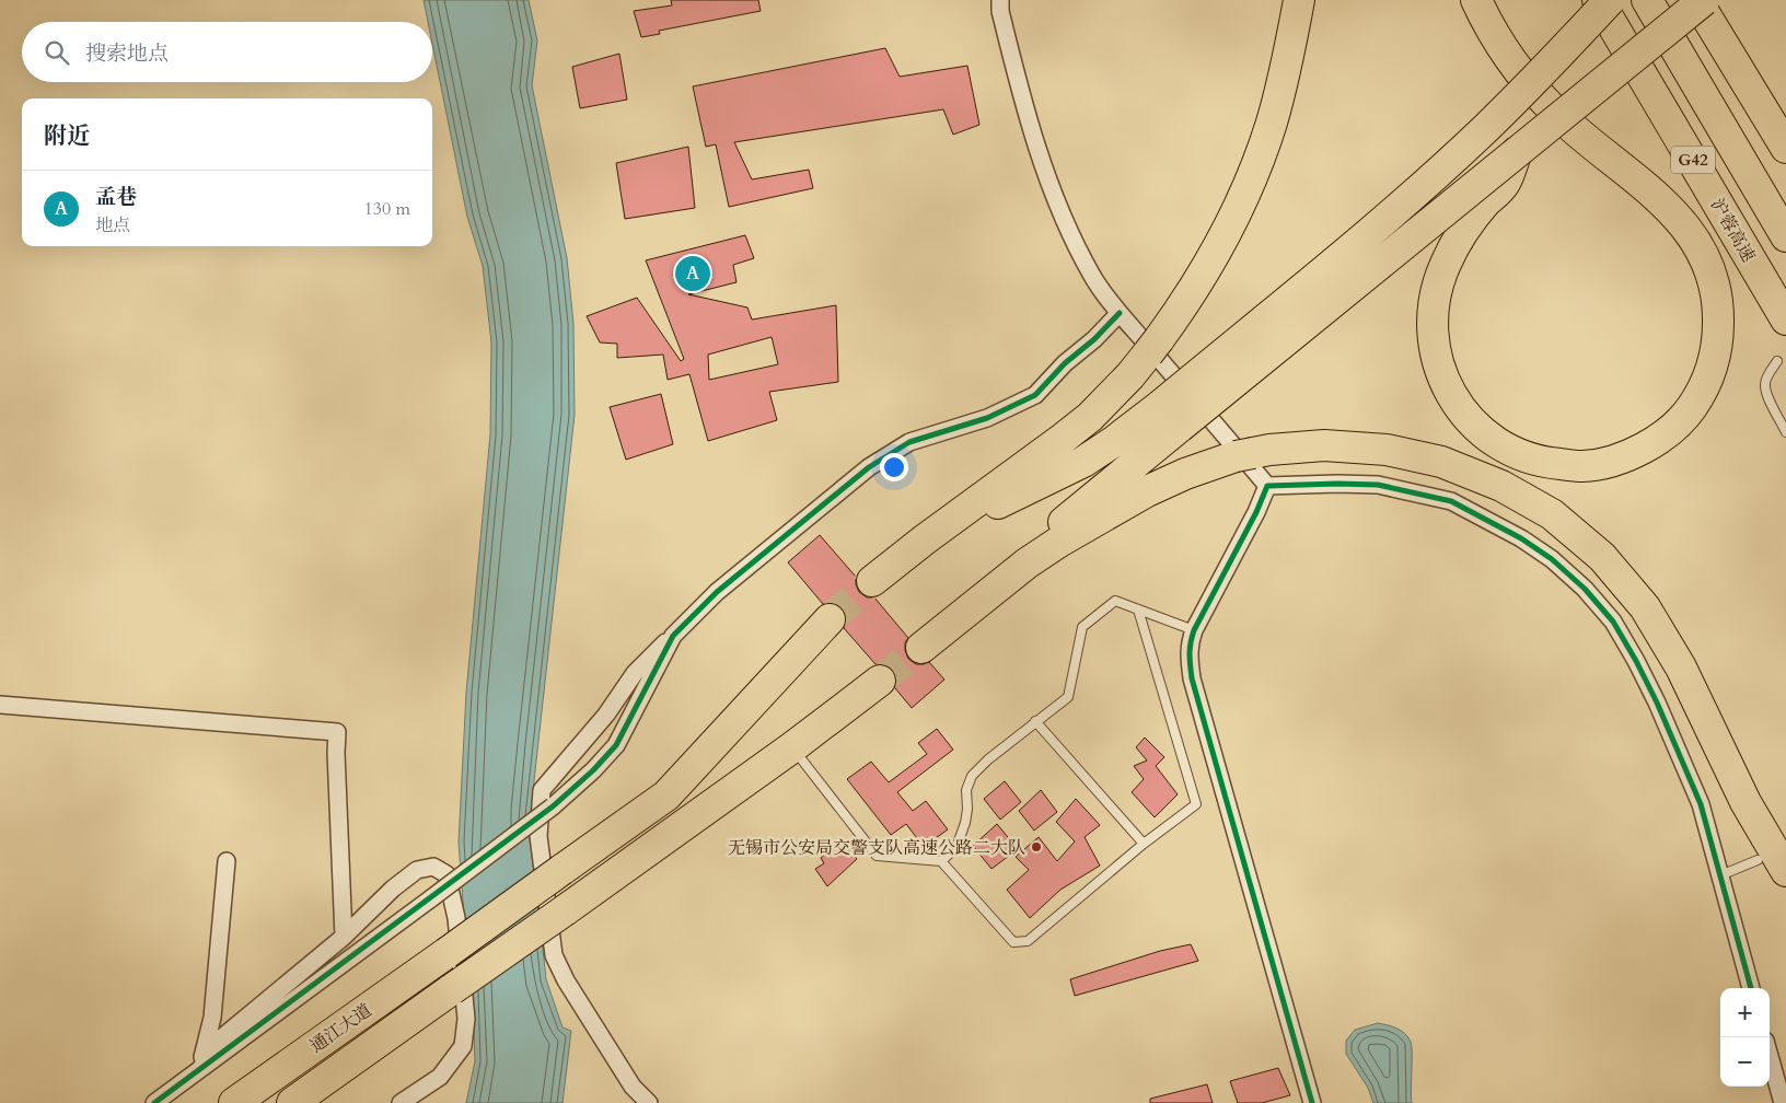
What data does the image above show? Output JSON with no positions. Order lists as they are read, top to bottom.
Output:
{
  "streets": {
    "highway": ["G42", "沪蓉高速", "通江大道"]
  },
  "places": ["无锡市公安局交警支队高速公路二大队"],
  "page": {
    "search": "搜索地点",
    "heading": "附近",
    "list": [
      {
        "mark": "A",
        "name": "孟巷",
        "note": "地点",
        "value": "130 m"
      }
    ],
    "pins": "A",
    "map_buttons": ["+", "−"]
  }
}
